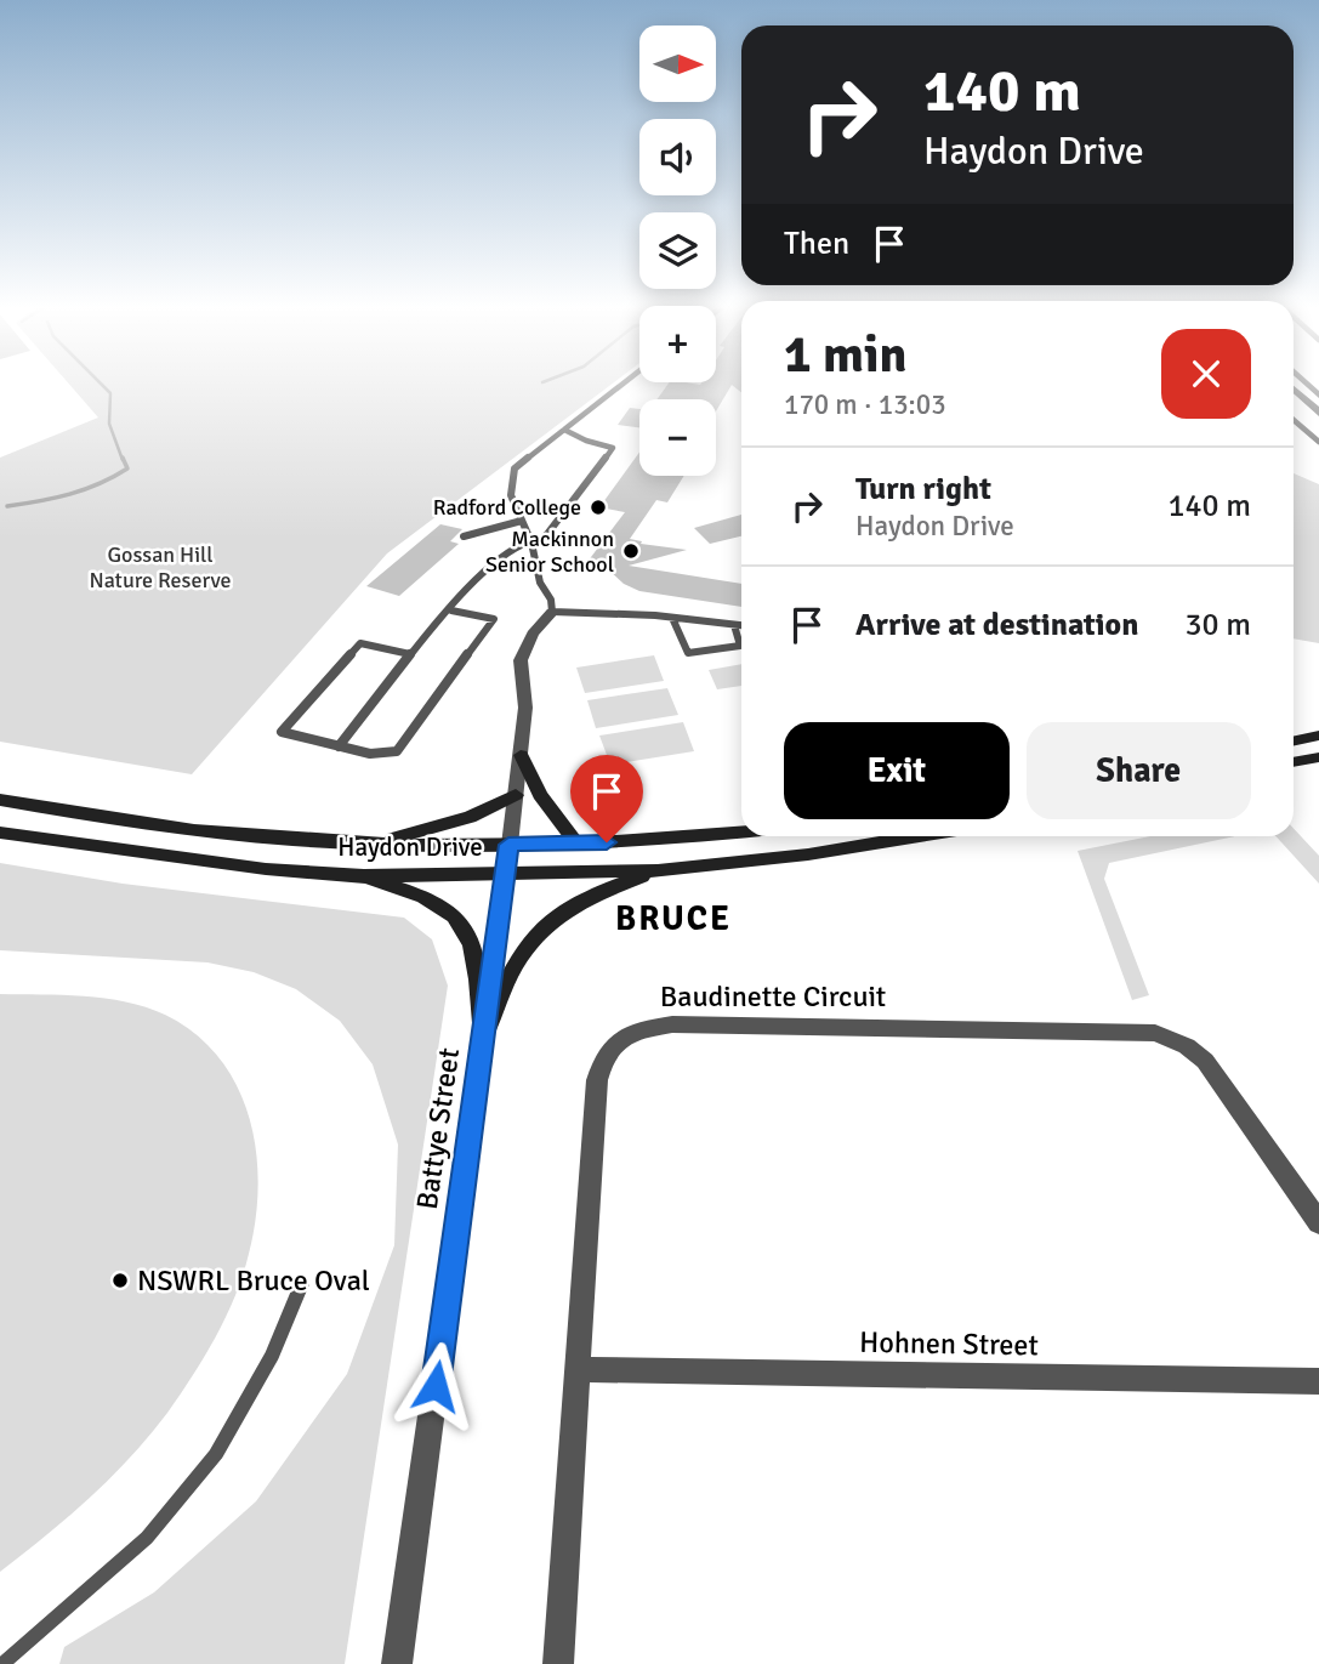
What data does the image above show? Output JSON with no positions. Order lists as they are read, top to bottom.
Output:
{
  "streets": {
    "main road": ["Haydon Drive"],
    "street": ["Baudinette Circuit", "Battye Street", "Hohnen Street"]
  },
  "crossings": [
    ["Haydon Drive", "Battye Street"],
    ["Baudinette Circuit", "Hohnen Street"]
  ],
  "districts": ["BRUCE"],
  "parks": ["Gossan Hill Nature Reserve"],
  "places": ["Radford College", "Mackinnon Senior School", "NSWRL Bruce Oval"],
  "north": "right",
  "page": {
    "map_buttons": ["+", "−"],
    "turn": ["140 m", "Haydon Drive"],
    "then": "Then",
    "heading": ["1 min", "170 m · 13:03"],
    "list": [
      {
        "name": "Turn right",
        "note": "Haydon Drive",
        "value": "140 m"
      },
      {
        "name": "Arrive at destination",
        "value": "30 m"
      }
    ],
    "buttons": ["Exit", "Share"]
  }
}
